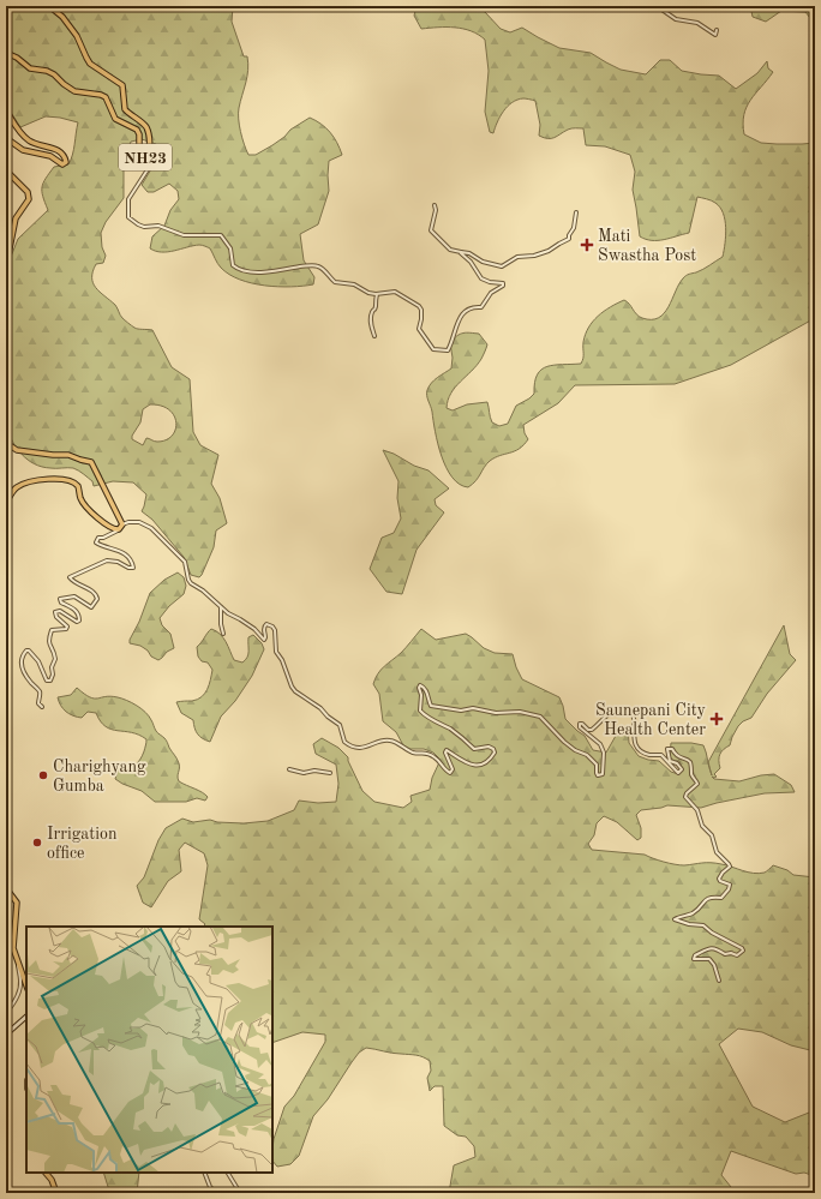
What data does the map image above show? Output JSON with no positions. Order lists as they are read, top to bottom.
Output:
{
  "streets": {
    "main road": ["NH23"]
  },
  "places": {
    "health": ["Mati Swastha Post", "Saunepani City Health Center"],
    "other": ["Charighyang Gumba", "Irrigation office"]
  }
}
